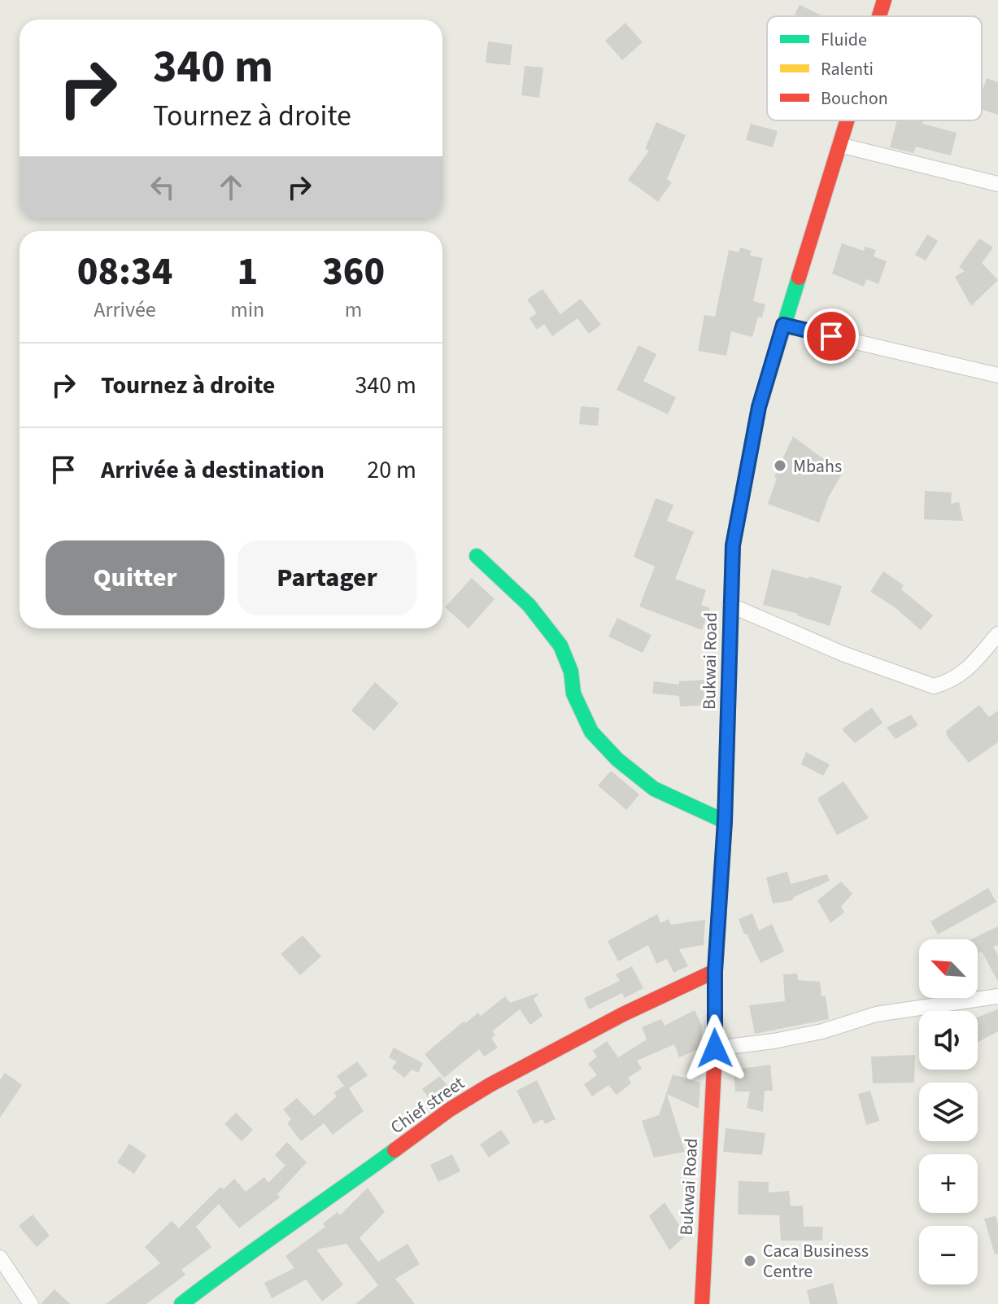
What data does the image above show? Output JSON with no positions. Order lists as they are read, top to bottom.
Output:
{
  "streets": {
    "street": ["Bukwai Road", "Chief street"]
  },
  "crossings": [
    ["Bukwai Road", "Chief street"]
  ],
  "places": ["Mbahs", "Caca Business Centre"],
  "legend": ["Fluide", "Ralenti", "Bouchon"],
  "north": "top left",
  "page": {
    "turn": ["340 m", "Tournez à droite"],
    "eta": [
      "08:34",
      "Arrivée",
      "1",
      "min",
      "360",
      "m"
    ],
    "list": [
      {
        "name": "Tournez à droite",
        "value": "340 m"
      },
      {
        "name": "Arrivée à destination",
        "value": "20 m"
      }
    ],
    "buttons": ["Quitter", "Partager"],
    "map_buttons": ["+", "−"]
  }
}
